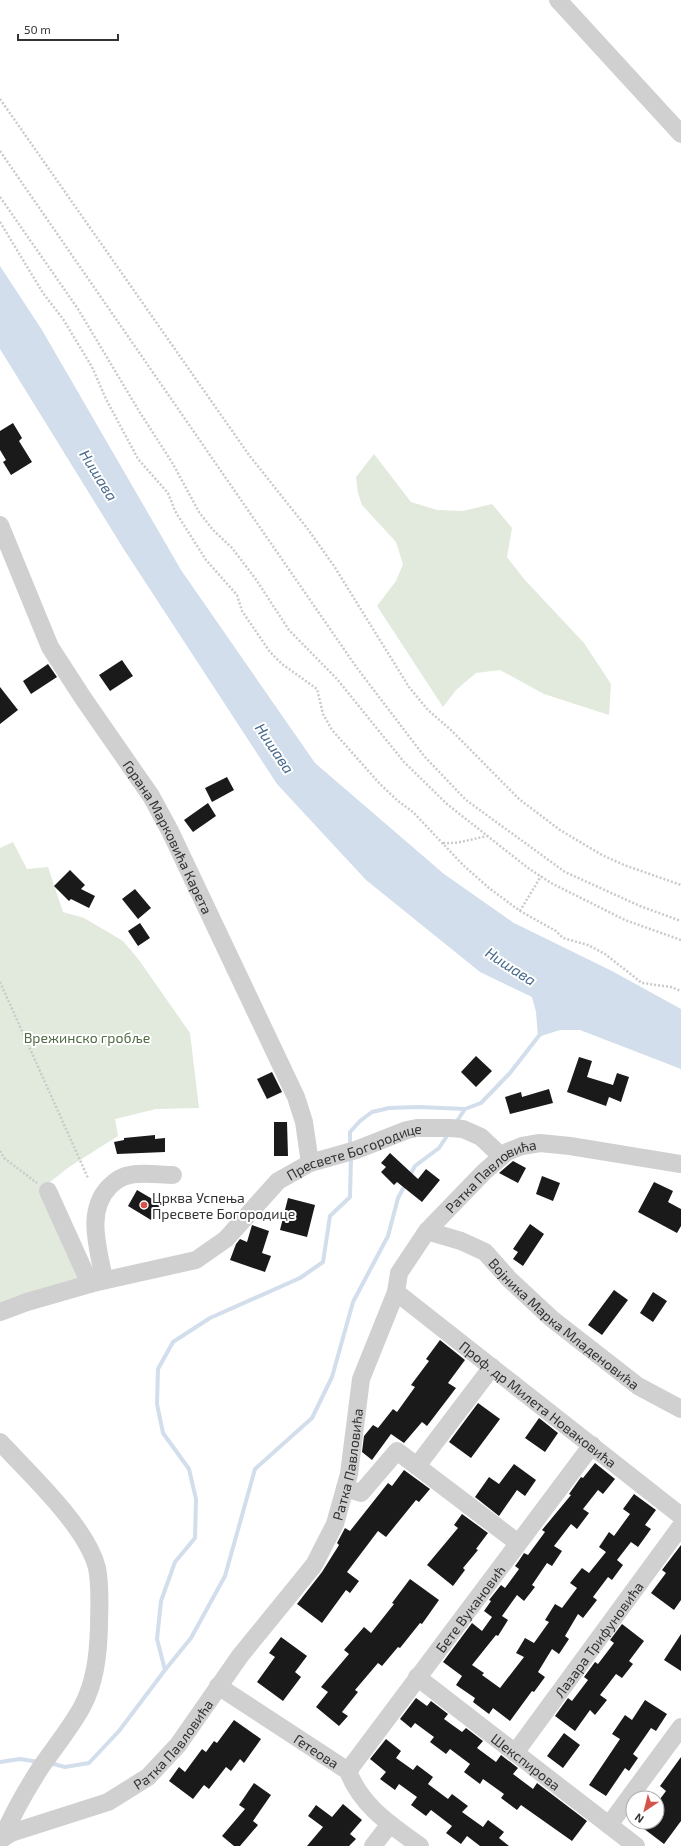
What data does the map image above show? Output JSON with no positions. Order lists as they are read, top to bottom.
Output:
{
  "streets": {
    "street": [
      "Горана Марковића Карета",
      "Пресвете Богородице",
      "Ратка Павловића",
      "Војника Марка Младеновића",
      "Проф. др Милета Новаковића",
      "Бете Вукановић",
      "Лазара Трифуновића",
      "Гетеова",
      "Шекспирова"
    ]
  },
  "crossings": [
    ["Горана Марковића Карета", "Пресвете Богородице"],
    ["Пресвете Богородице", "Ратка Павловића"],
    ["Ратка Павловића", "Војника Марка Младеновића"],
    ["Ратка Павловића", "Проф. др Милета Новаковића"],
    ["Ратка Павловића", "Гетеова"],
    ["Проф. др Милета Новаковића", "Бете Вукановић"],
    ["Бете Вукановић", "Гетеова"],
    ["Бете Вукановић", "Шекспирова"],
    ["Лазара Трифуновића", "Шекспирова"]
  ],
  "water": ["Нишава"],
  "parks": ["Врежинско гробље"],
  "places": ["Црква Успења Пресвете Богородице"],
  "scale_bar": "50 m",
  "north": "bottom left"
}
